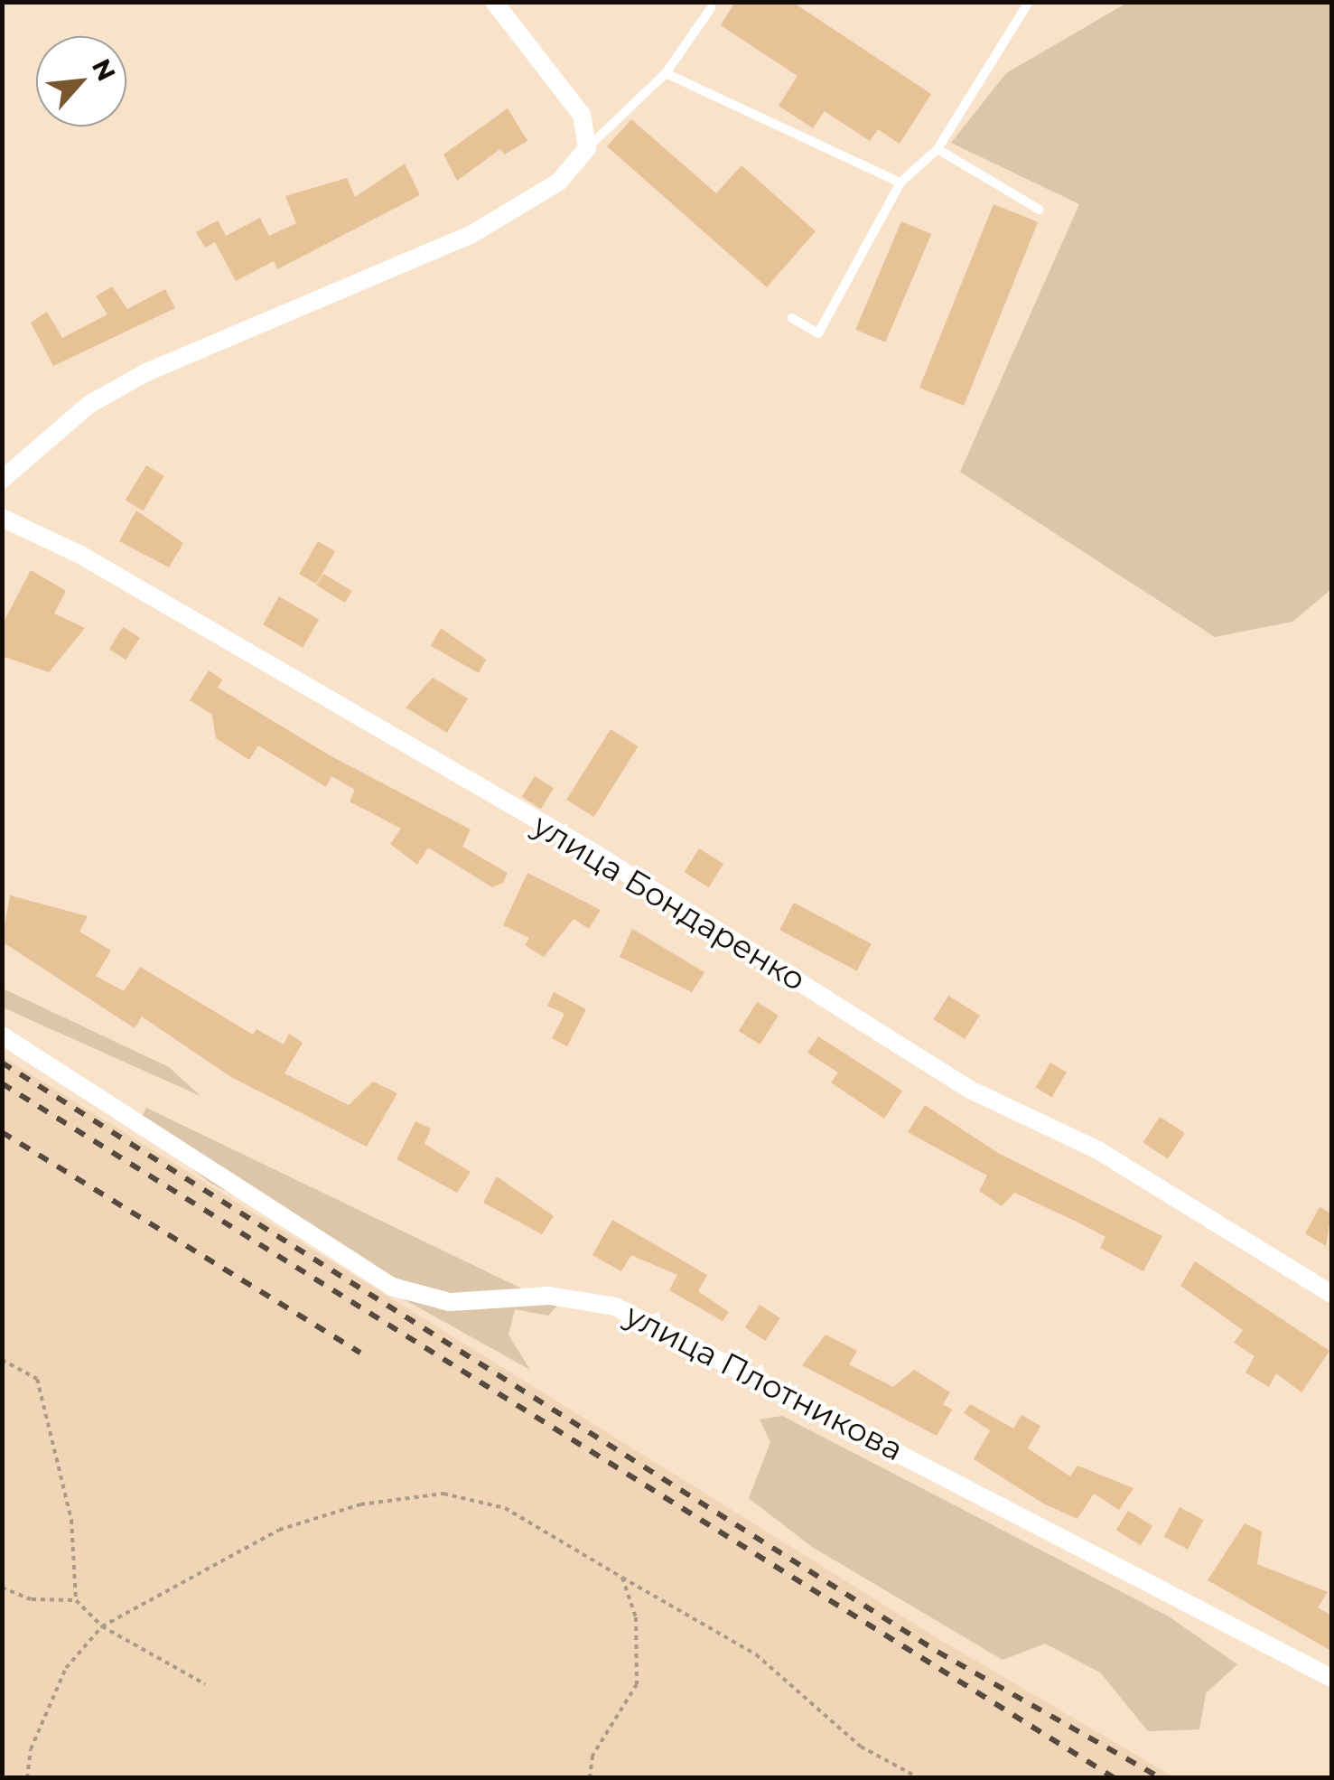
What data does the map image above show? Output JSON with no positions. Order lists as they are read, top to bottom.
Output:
{
  "streets": {
    "street": ["улица Бондаренко", "улица Плотникова"]
  },
  "north": "top right"
}
